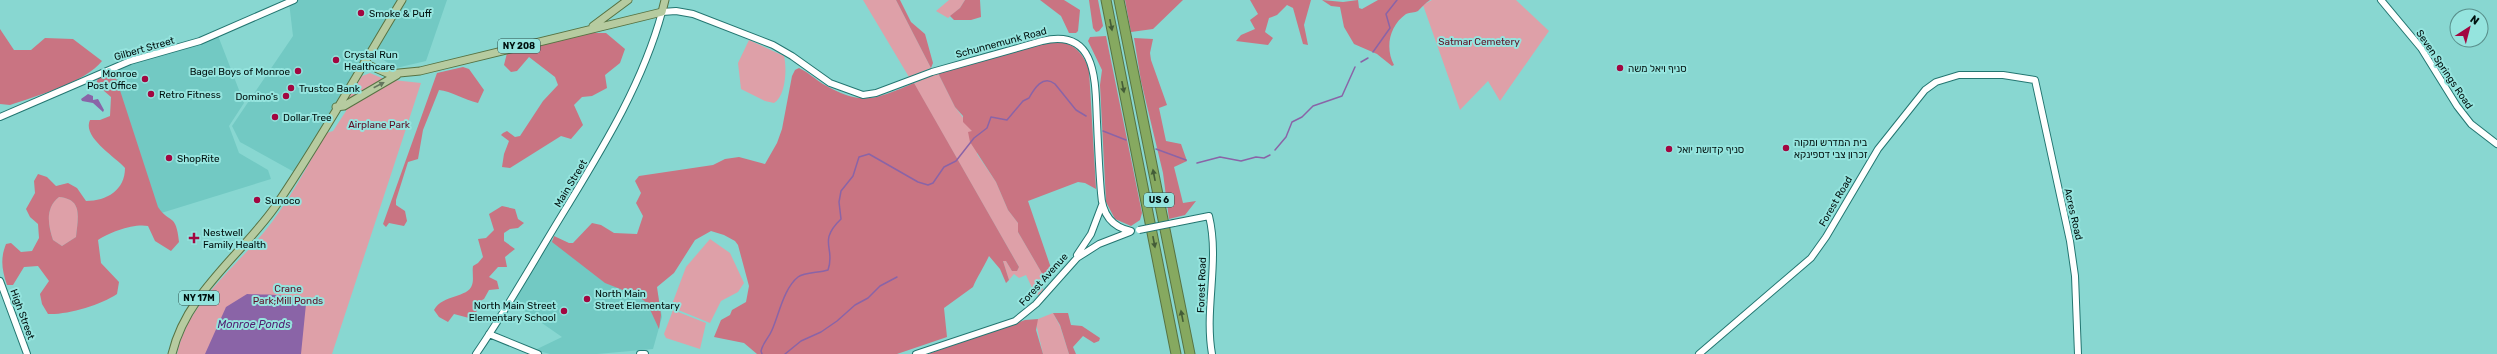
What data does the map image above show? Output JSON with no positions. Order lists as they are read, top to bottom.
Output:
{
  "streets": {
    "highway": ["US 6"],
    "main road": ["NY 208", "NY 17M"],
    "street": [
      "Schunnemunk Road",
      "Gilbert Street",
      "Seven Springs Road",
      "Main Street",
      "Forest Road",
      "Acres Road",
      "Forest Avenue",
      "High Street"
    ]
  },
  "crossings": [
    ["Schunnemunk Road", "NY 208"],
    ["Schunnemunk Road", "Main Street"],
    ["Schunnemunk Road", "Forest Avenue"],
    ["NY 208", "Main Street"],
    ["NY 208", "NY 17M"],
    ["Forest Road", "Acres Road"],
    ["Forest Road", "Forest Avenue"]
  ],
  "water": ["Monroe Ponds"],
  "parks": ["Satmar Cemetery", "Airplane Park", "Crane Park;Mill Ponds"],
  "places": {
    "other": [
      "Smoke & Puff",
      "Crystal Run Healthcare",
      "סניף ויאל משה",
      "Bagel Boys of Monroe",
      "Monroe Post Office",
      "Trustco Bank",
      "Retro Fitness",
      "Domino's",
      "Dollar Tree",
      "בית המדרש ומקוה זכרון צבי דספינקא",
      "סניף קדושת יואל",
      "ShopRite",
      "Sunoco",
      "North Main Street Elementary",
      "North Main Street Elementary School"
    ],
    "health": ["Nestwell Family Health"]
  },
  "north": "top right"
}
